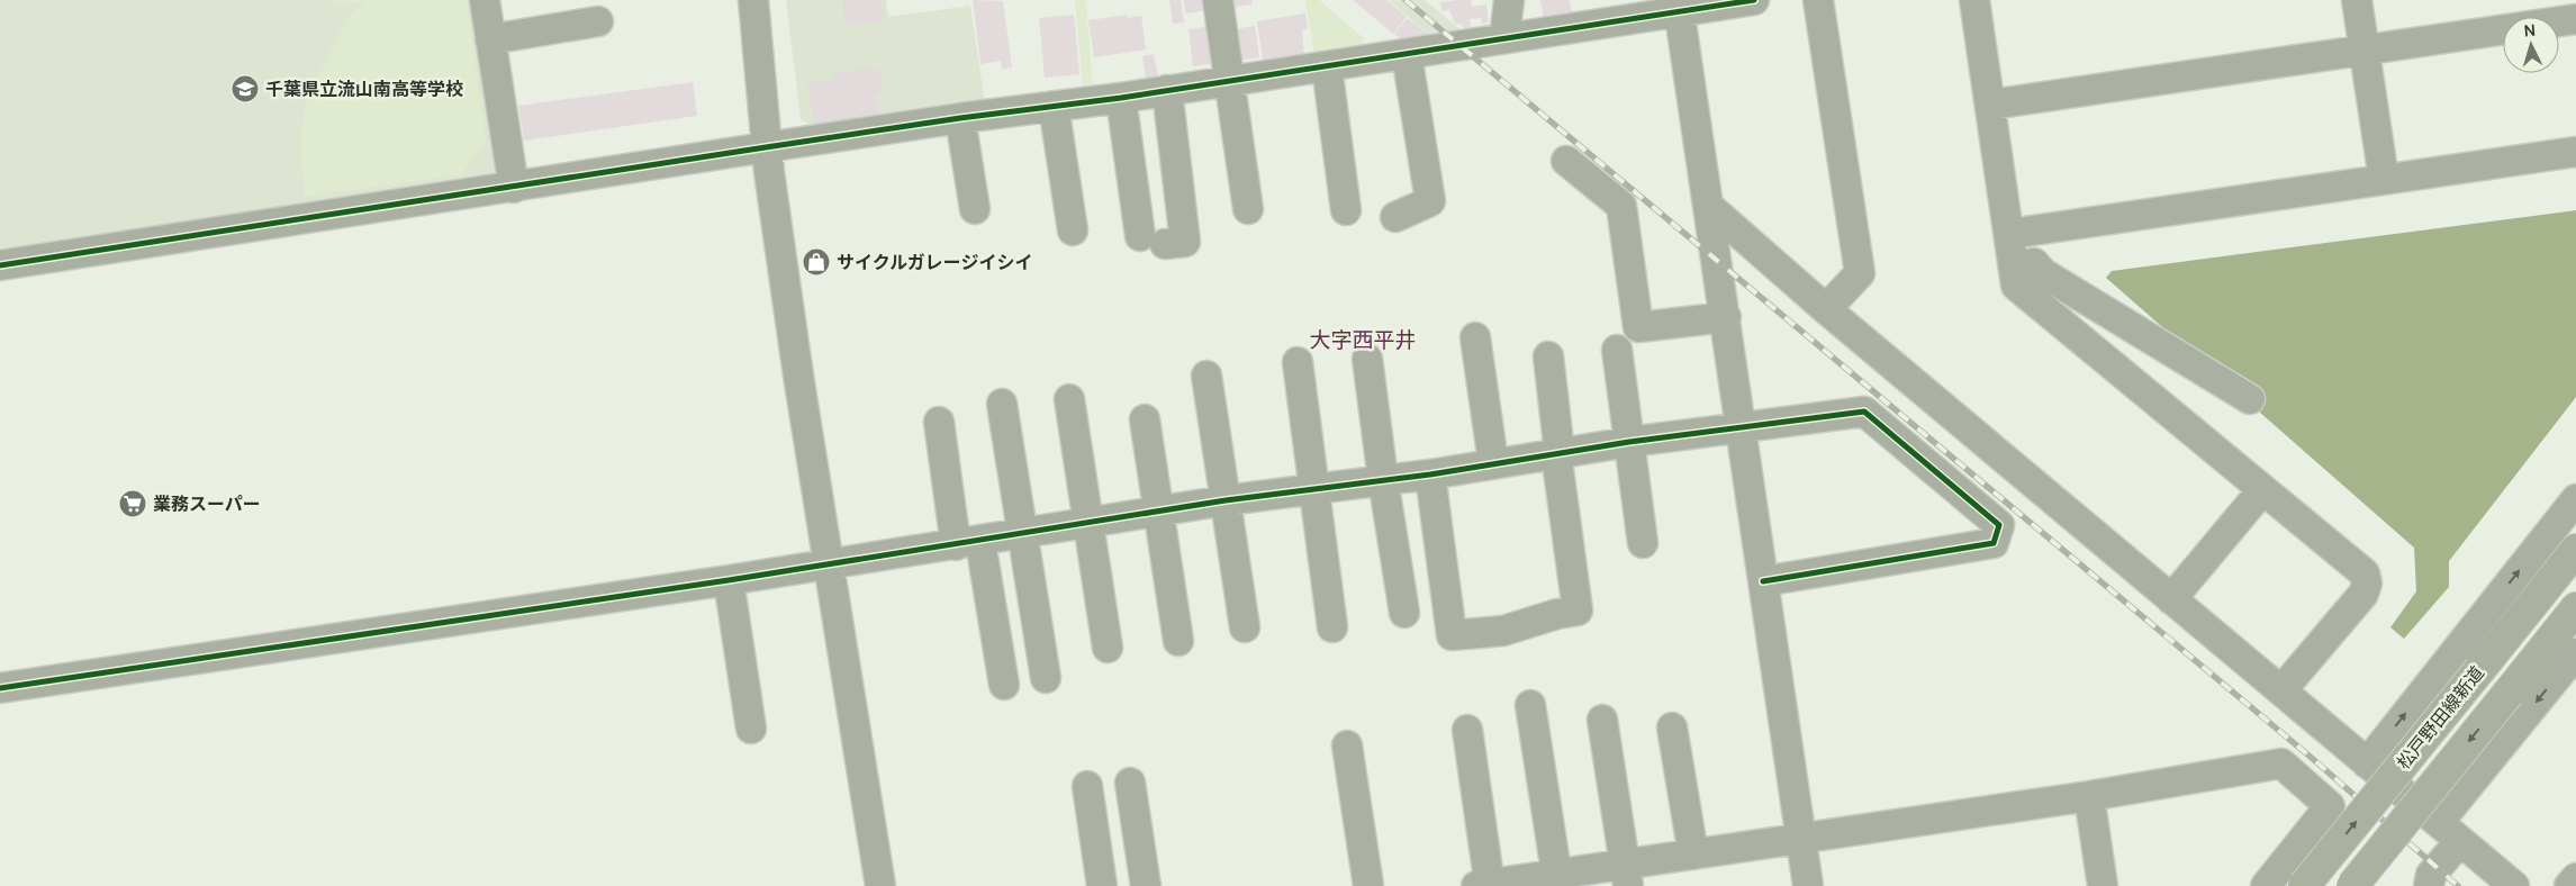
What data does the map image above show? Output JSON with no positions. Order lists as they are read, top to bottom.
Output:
{
  "streets": {
    "main road": ["松戸野田線新道"]
  },
  "districts": ["大字西平井"],
  "places": {
    "school or university": ["千葉県立流山南高等学校"],
    "shop": ["サイクルガレージイシイ"],
    "supermarket": ["業務スーパー"]
  },
  "north": "top"
}
